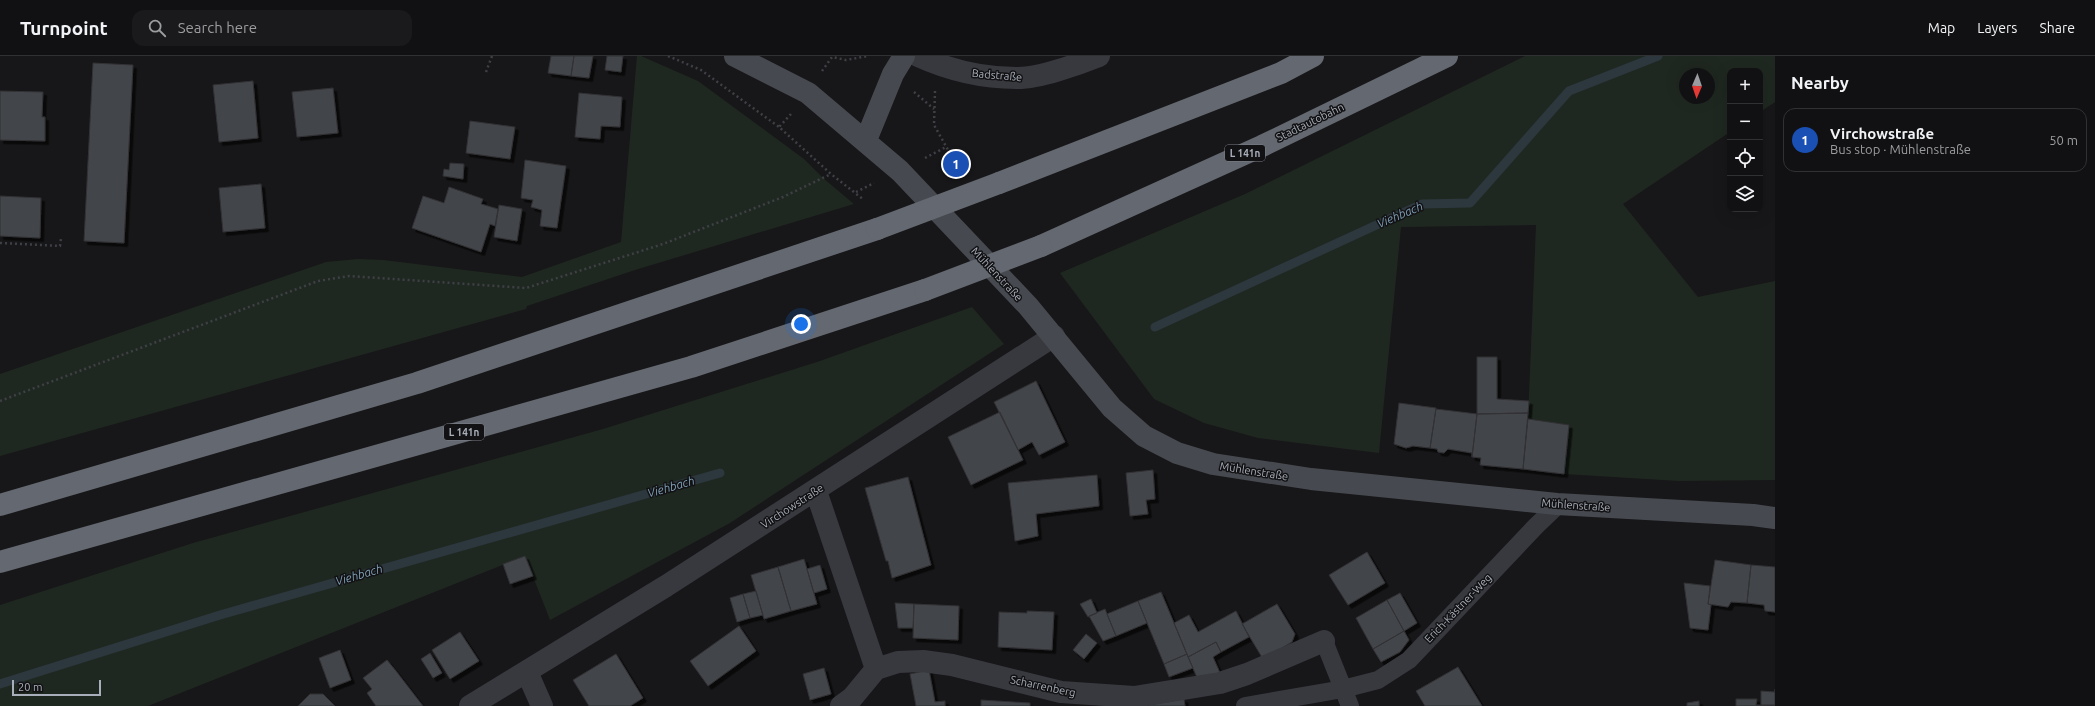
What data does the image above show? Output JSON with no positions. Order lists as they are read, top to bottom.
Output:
{
  "streets": {
    "highway": ["Stadtautobahn", "L 141n"],
    "street": [
      "Badstraße",
      "Mühlenstraße",
      "Virchowstraße",
      "Scharrenberg"
    ],
    "lane": ["Erich-Kästner-Weg"]
  },
  "crossings": [
    ["Mühlenstraße", "Virchowstraße"],
    ["Mühlenstraße", "Erich-Kästner-Weg"]
  ],
  "water": ["Viehbach"],
  "scale_bar": "20 m",
  "north": "bottom",
  "page": {
    "header": "Turnpoint",
    "search": "Search here",
    "nav": ["Map", "Layers", "Share"],
    "heading": "Nearby",
    "map_buttons": ["+", "−"],
    "list": [
      {
        "mark": "1",
        "name": "Virchowstraße",
        "note": "Bus stop · Mühlenstraße",
        "value": "50 m"
      }
    ],
    "pins": "1",
    "scale": "20 m"
  }
}
